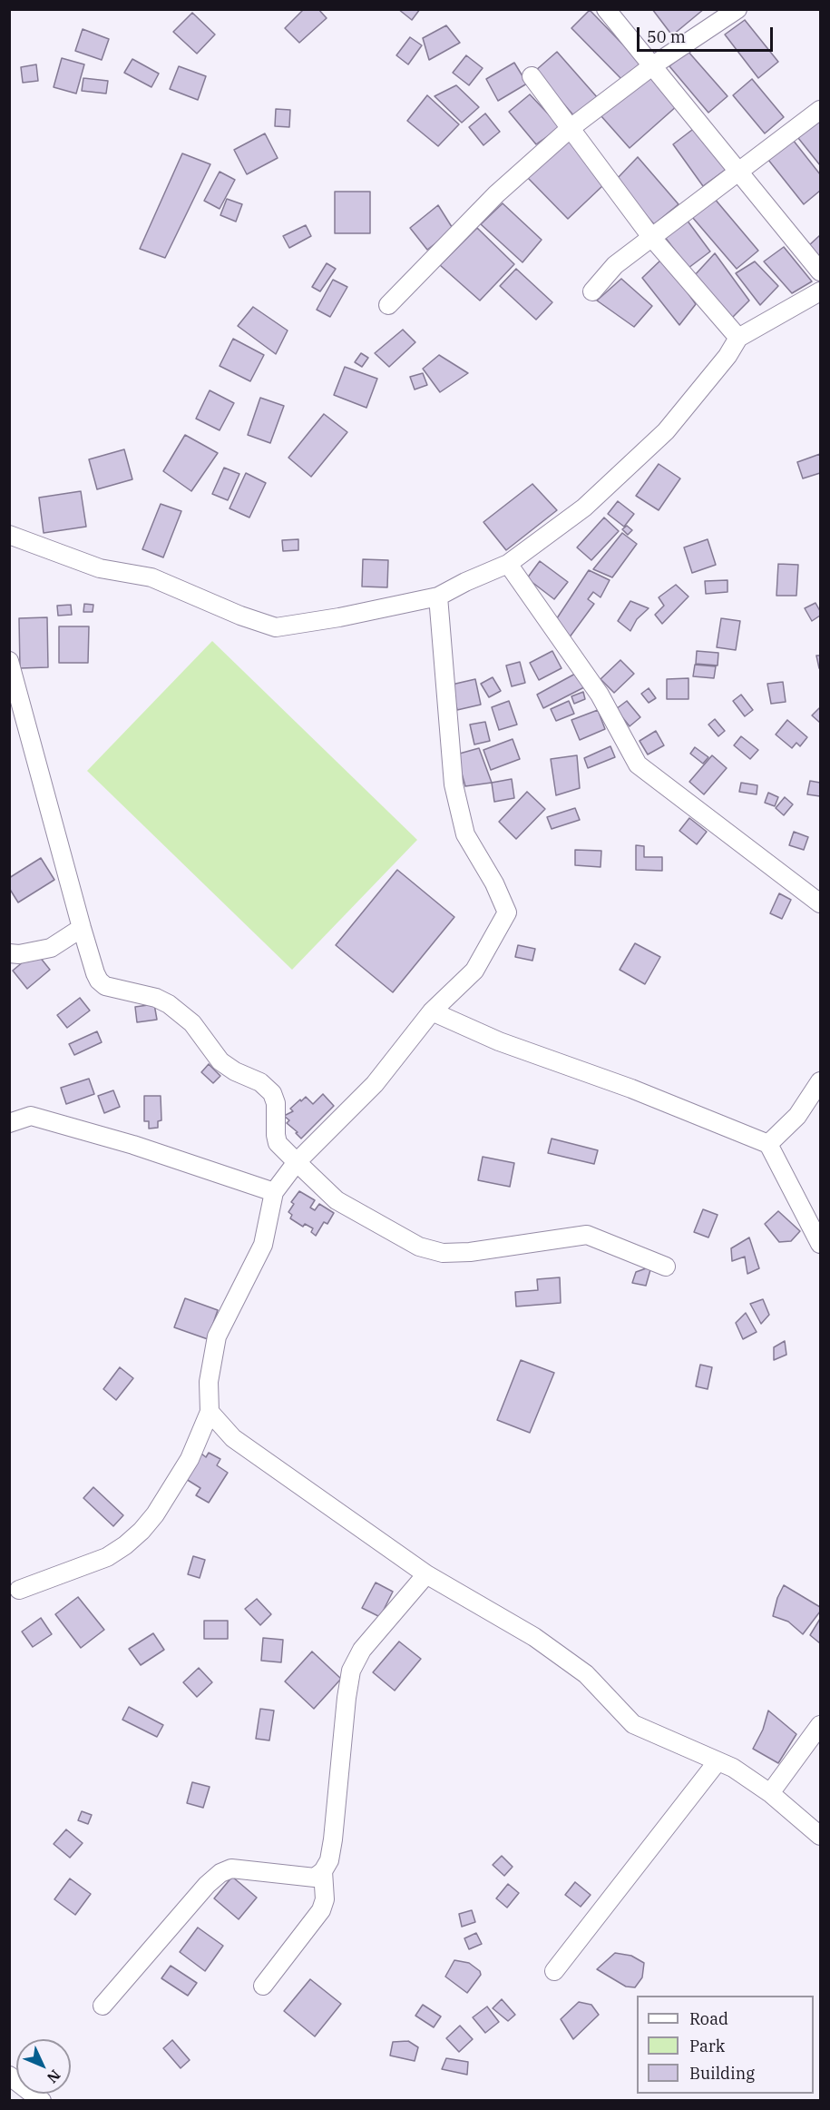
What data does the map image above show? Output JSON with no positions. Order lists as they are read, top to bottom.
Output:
{
  "legend": ["Road", "Park", "Building"],
  "scale_bar": "50 m",
  "north": "bottom right"
}
